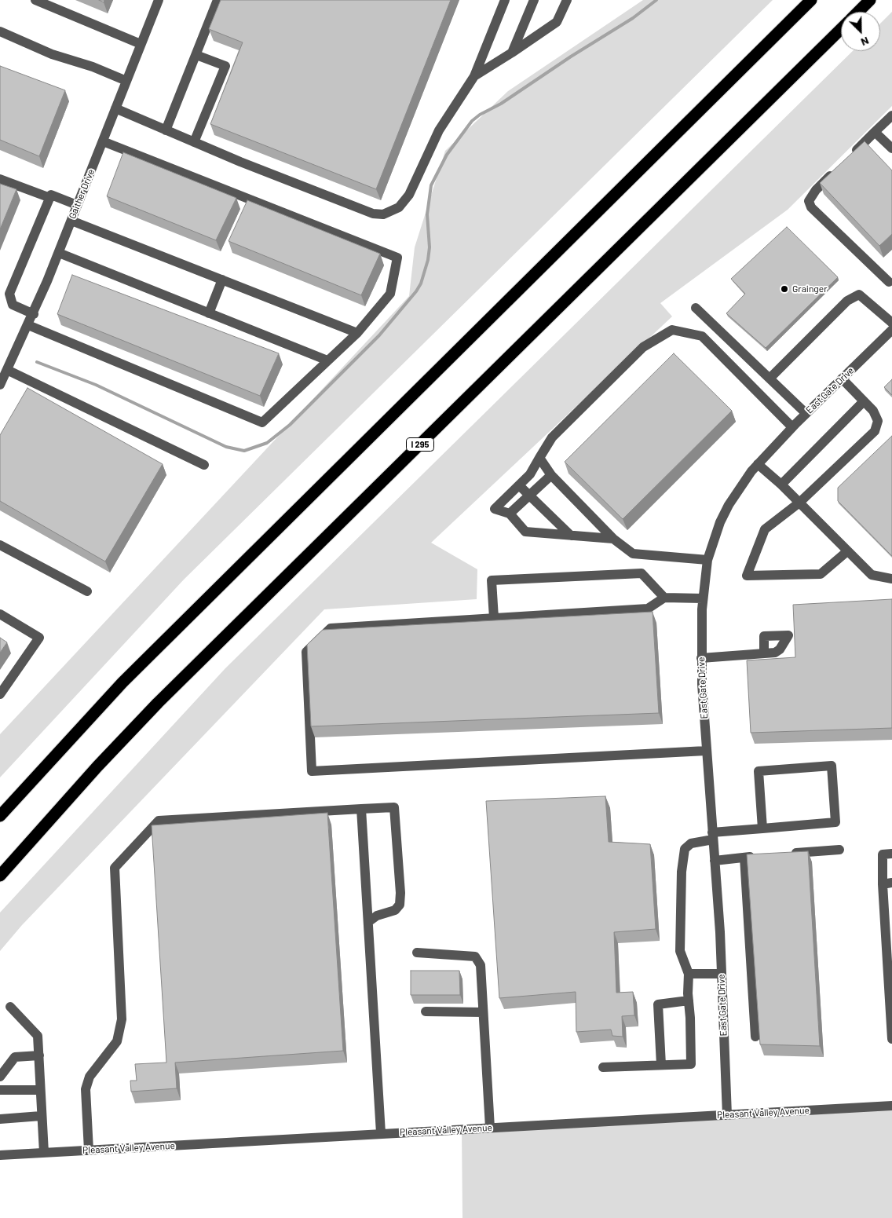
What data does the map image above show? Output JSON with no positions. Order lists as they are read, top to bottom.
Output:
{
  "streets": {
    "highway": ["I 295"],
    "street": ["Gaither Drive", "East Gate Drive", "Pleasant Valley Avenue"]
  },
  "crossings": [
    ["East Gate Drive", "Pleasant Valley Avenue"]
  ],
  "places": ["Grainger"],
  "north": "bottom right"
}
